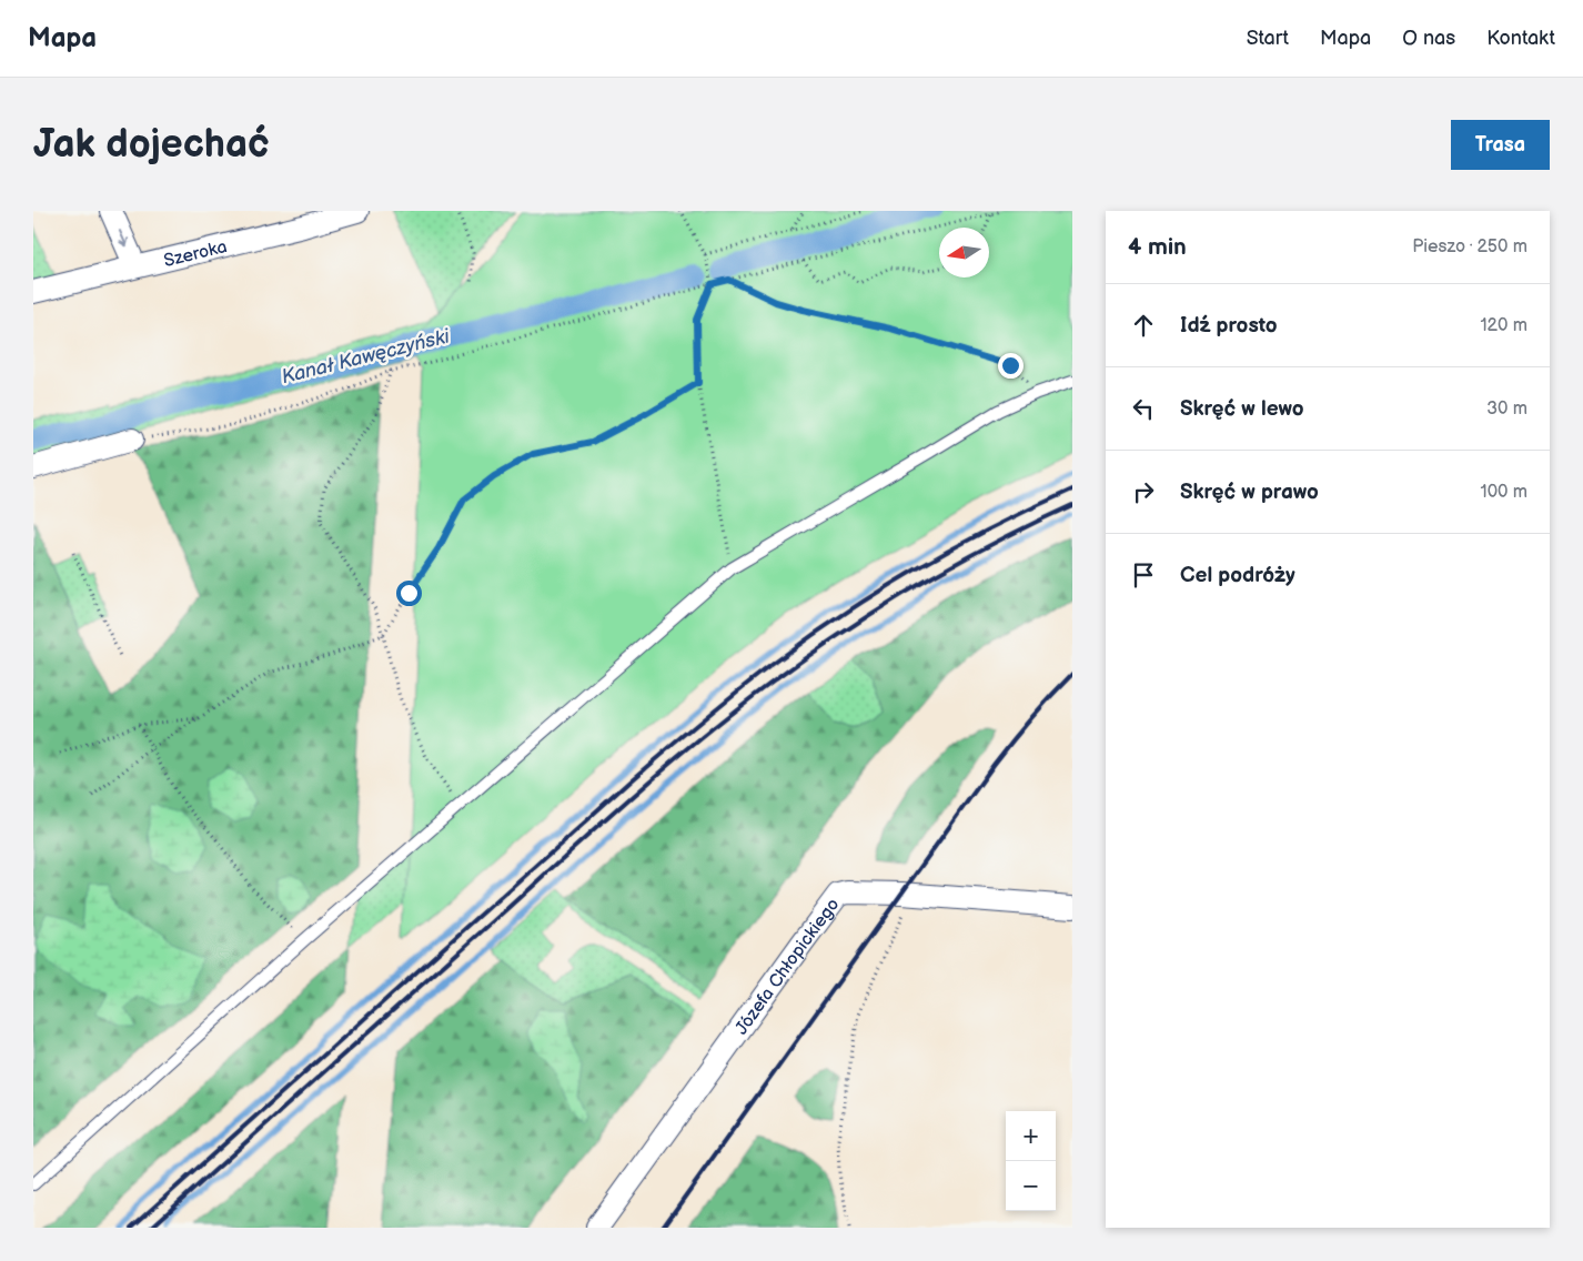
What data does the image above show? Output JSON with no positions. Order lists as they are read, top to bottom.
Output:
{
  "streets": {
    "street": ["Szeroka", "Józefa Chłopickiego"]
  },
  "water": ["Kanał Kawęczyński"],
  "north": "left",
  "page": {
    "header": "Mapa",
    "nav": [
      "Start",
      "Mapa",
      "O nas",
      "Kontakt"
    ],
    "buttons": "Trasa",
    "title": "Jak dojechać",
    "heading": ["4 min", "Pieszo · 250 m"],
    "list": [
      ["Idź prosto", "120 m"],
      ["Skręć w lewo", "30 m"],
      ["Skręć w prawo", "100 m"],
      "Cel podróży"
    ],
    "map_buttons": ["+", "−"]
  }
}
